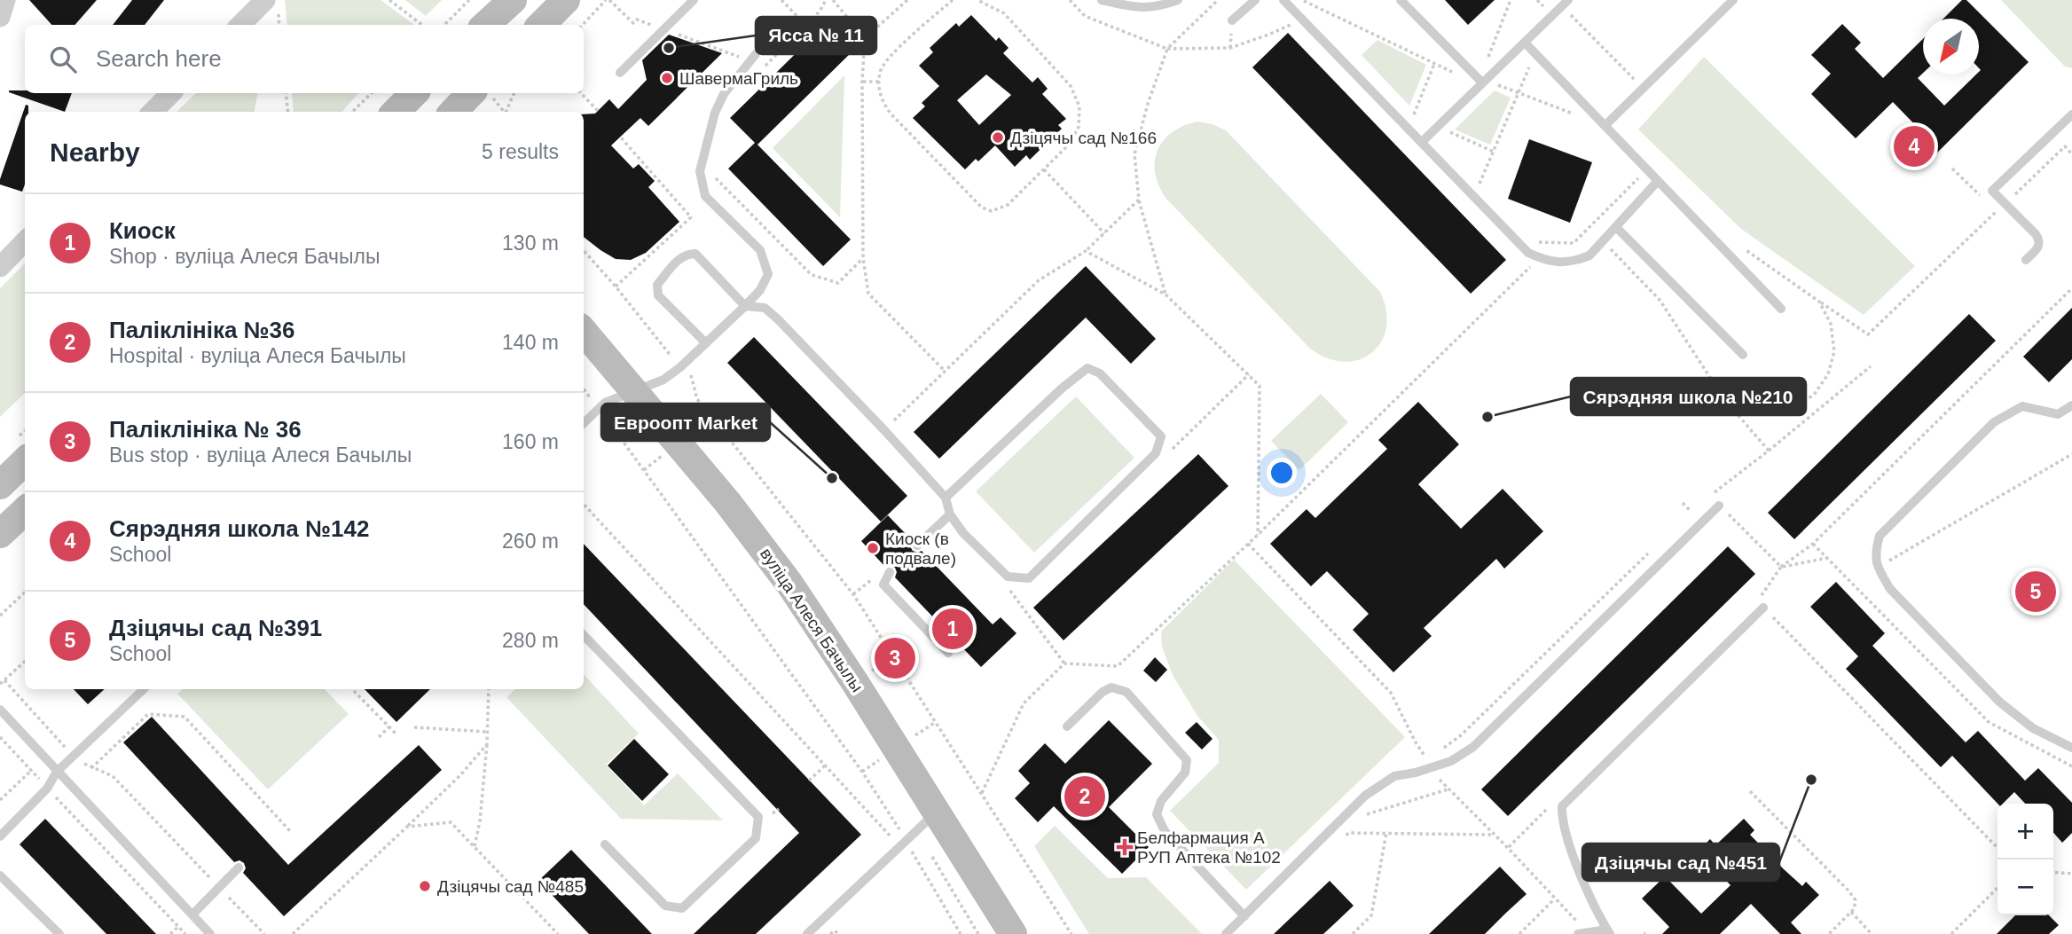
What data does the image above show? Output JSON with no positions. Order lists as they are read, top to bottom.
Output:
{
  "streets": {
    "street": ["вуліца Алеся Бачылы"]
  },
  "places": {
    "other": [
      "Ясса № 11",
      "ШавермаГриль",
      "Дзіцячы сад №166",
      "Сярэдняя школа №210",
      "Евроопт Market",
      "Киоск (в подвале)",
      "Дзіцячы сад №451",
      "Дзіцячы сад №485"
    ],
    "health": ["Белфармация А РУП Аптека №102"]
  },
  "north": "bottom left",
  "page": {
    "search": "Search here",
    "heading": ["Nearby", "5 results"],
    "pins": [
      "4",
      "5",
      "1",
      "3",
      "2"
    ],
    "list": [
      {
        "mark": "1",
        "name": "Киоск",
        "note": "Shop · вуліца Алеся Бачылы",
        "value": "130 m"
      },
      {
        "mark": "2",
        "name": "Паліклініка №36",
        "note": "Hospital · вуліца Алеся Бачылы",
        "value": "140 m"
      },
      {
        "mark": "3",
        "name": "Паліклініка № 36",
        "note": "Bus stop · вуліца Алеся Бачылы",
        "value": "160 m"
      },
      {
        "mark": "4",
        "name": "Сярэдняя школа №142",
        "note": "School",
        "value": "260 m"
      },
      {
        "mark": "5",
        "name": "Дзіцячы сад №391",
        "note": "School",
        "value": "280 m"
      }
    ],
    "map_buttons": ["+", "−"]
  }
}
